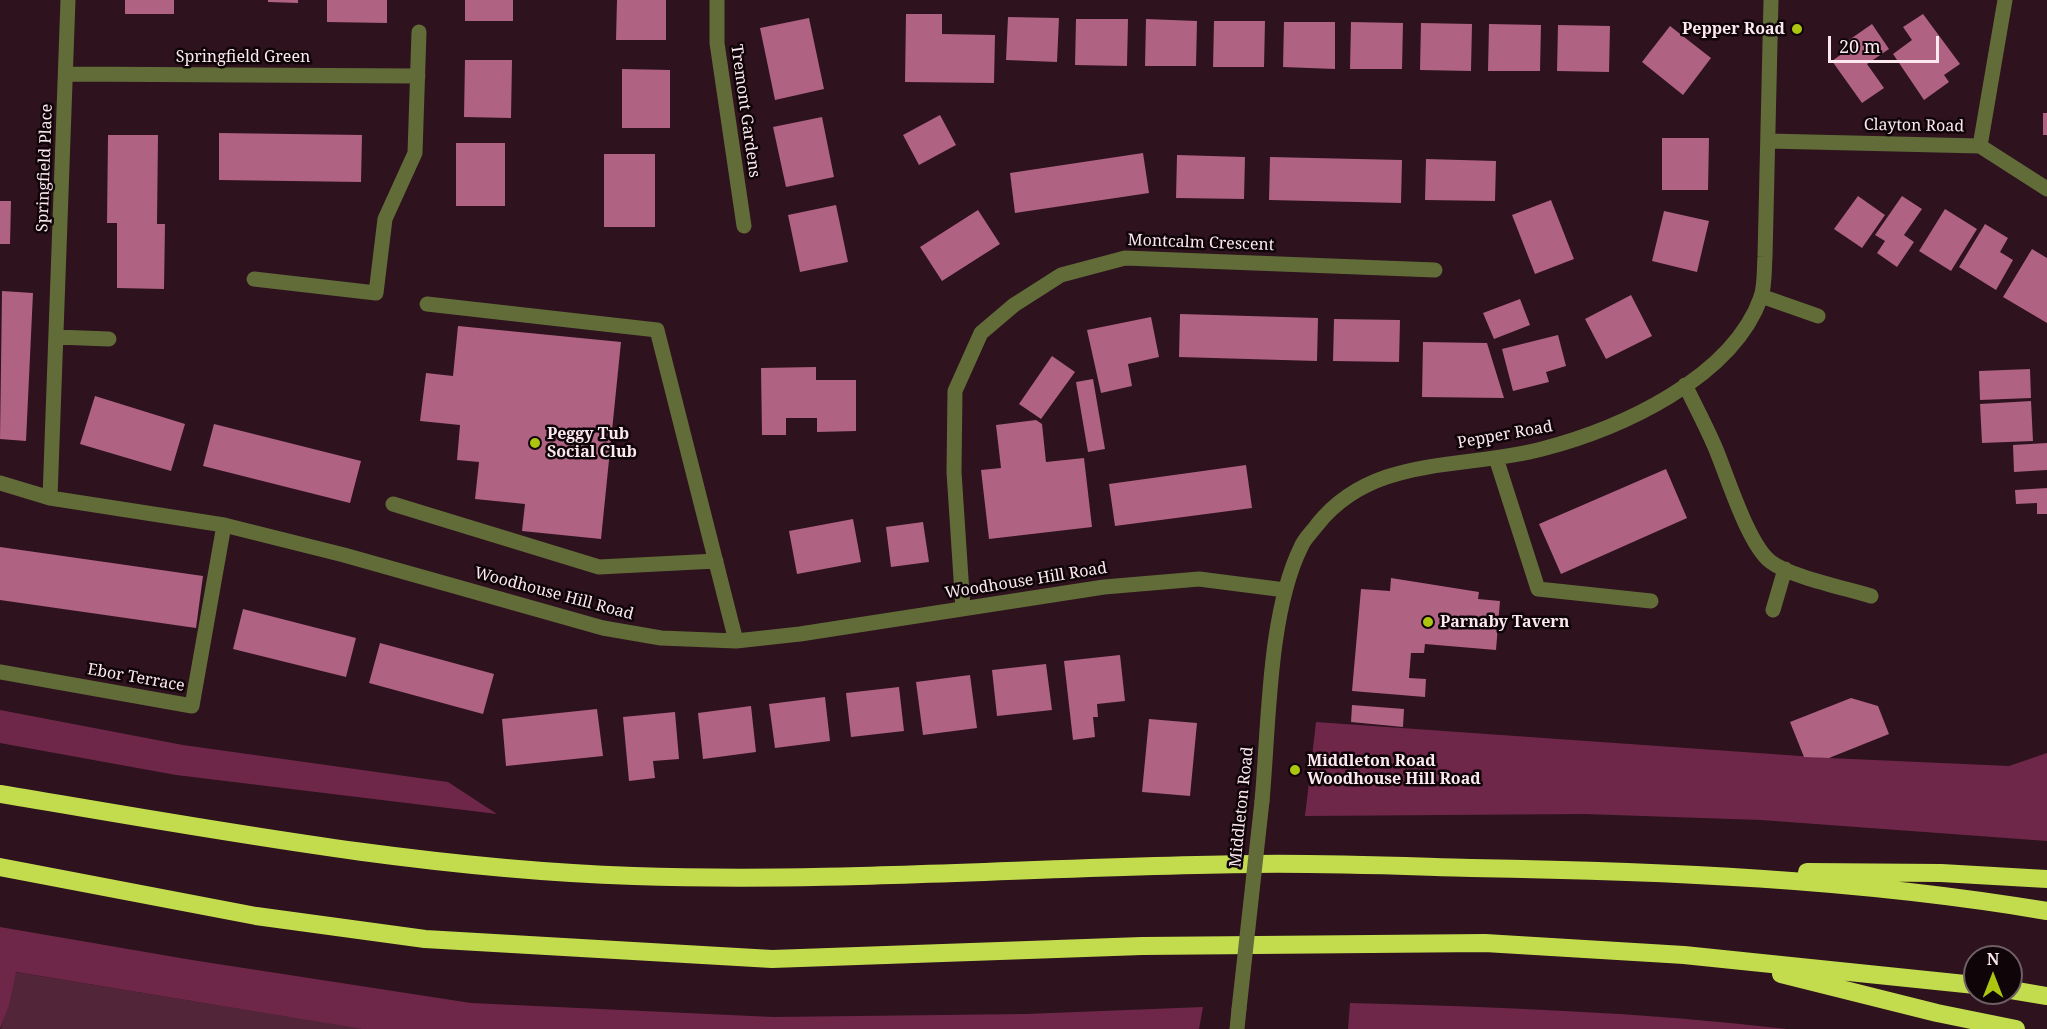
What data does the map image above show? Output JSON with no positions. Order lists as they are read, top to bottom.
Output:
{
  "streets": {
    "street": [
      "Springfield Green",
      "Tremont Gardens",
      "Clayton Road",
      "Springfield Place",
      "Montcalm Crescent",
      "Pepper Road",
      "Woodhouse Hill Road",
      "Ebor Terrace",
      "Middleton Road"
    ]
  },
  "crossings": [
    ["Springfield Green", "Springfield Place"],
    ["Clayton Road", "Pepper Road"],
    ["Springfield Place", "Woodhouse Hill Road"],
    ["Montcalm Crescent", "Woodhouse Hill Road"],
    ["Pepper Road", "Woodhouse Hill Road"],
    ["Pepper Road", "Middleton Road"],
    ["Woodhouse Hill Road", "Ebor Terrace"],
    ["Woodhouse Hill Road", "Middleton Road"]
  ],
  "places": [
    "Pepper Road",
    "Peggy Tub Social Club",
    "Parnaby Tavern",
    "Middleton Road Woodhouse Hill Road"
  ],
  "scale_bar": "20 m",
  "north": "top"
}
